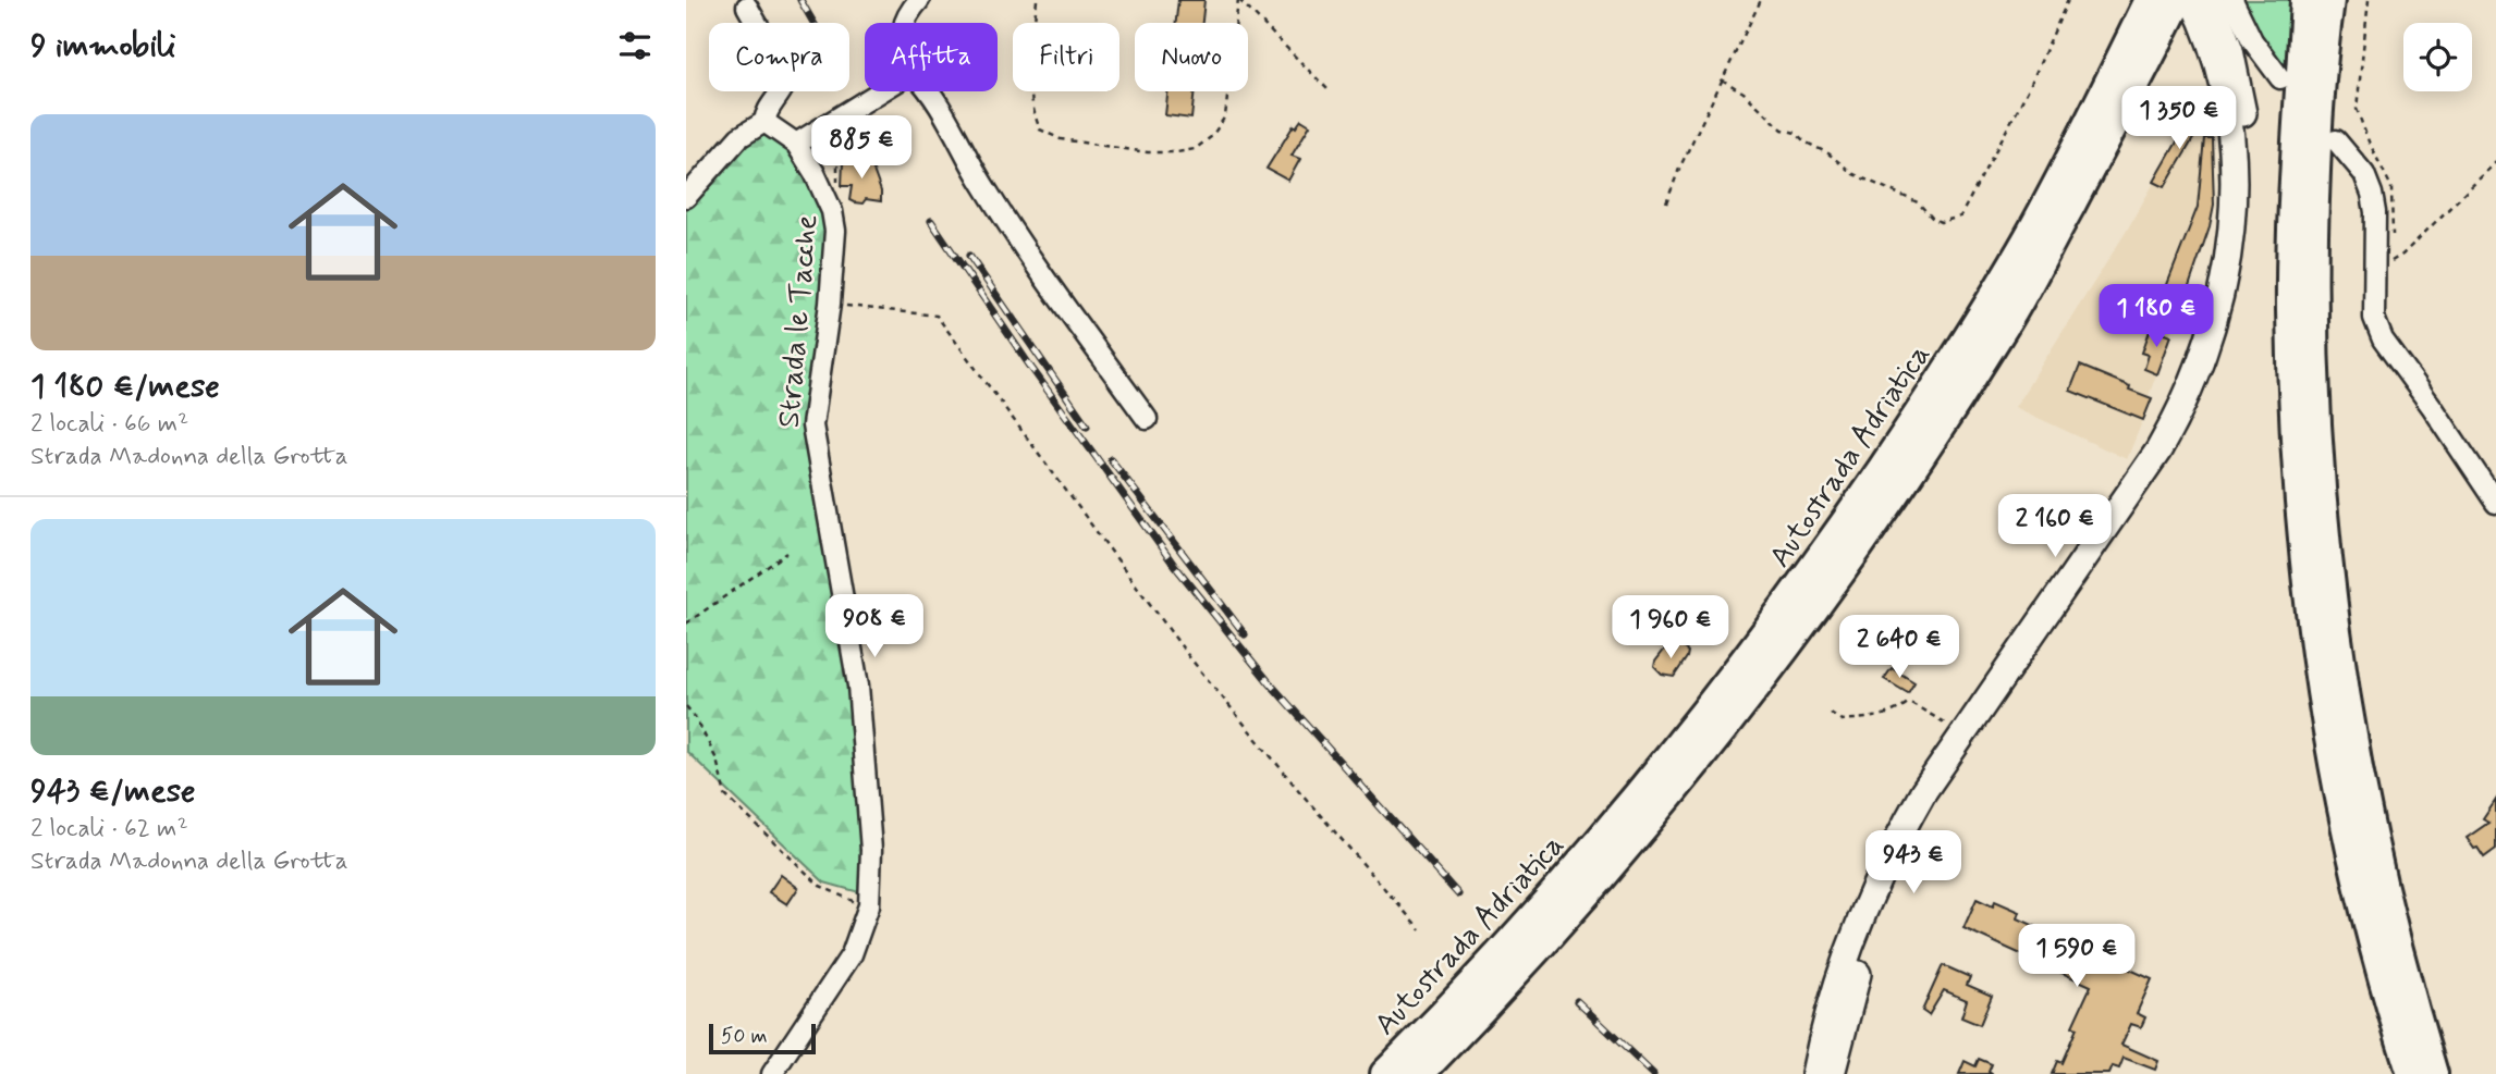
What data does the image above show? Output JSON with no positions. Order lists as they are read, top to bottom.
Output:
{
  "streets": {
    "highway": ["Autostrada Adriatica"],
    "street": ["Strada le Tacche"]
  },
  "scale_bar": "50 m",
  "page": {
    "heading": "9 immobili",
    "chip": [
      "Compra",
      "Affitta",
      "Filtri",
      "Nuovo"
    ],
    "price": [
      "1 350 €",
      "885 €",
      "1 180 €",
      "2 160 €",
      "908 €",
      "1 960 €",
      "2 640 €",
      "943 €",
      "1 590 €"
    ],
    "list": [
      {
        "name": "1 180 €/mese",
        "note": "2 locali · 66 m² · Strada Madonna della Grotta"
      },
      {
        "name": "943 €/mese",
        "note": "2 locali · 62 m² · Strada Madonna della Grotta"
      }
    ],
    "scale": "50 m"
  }
}
